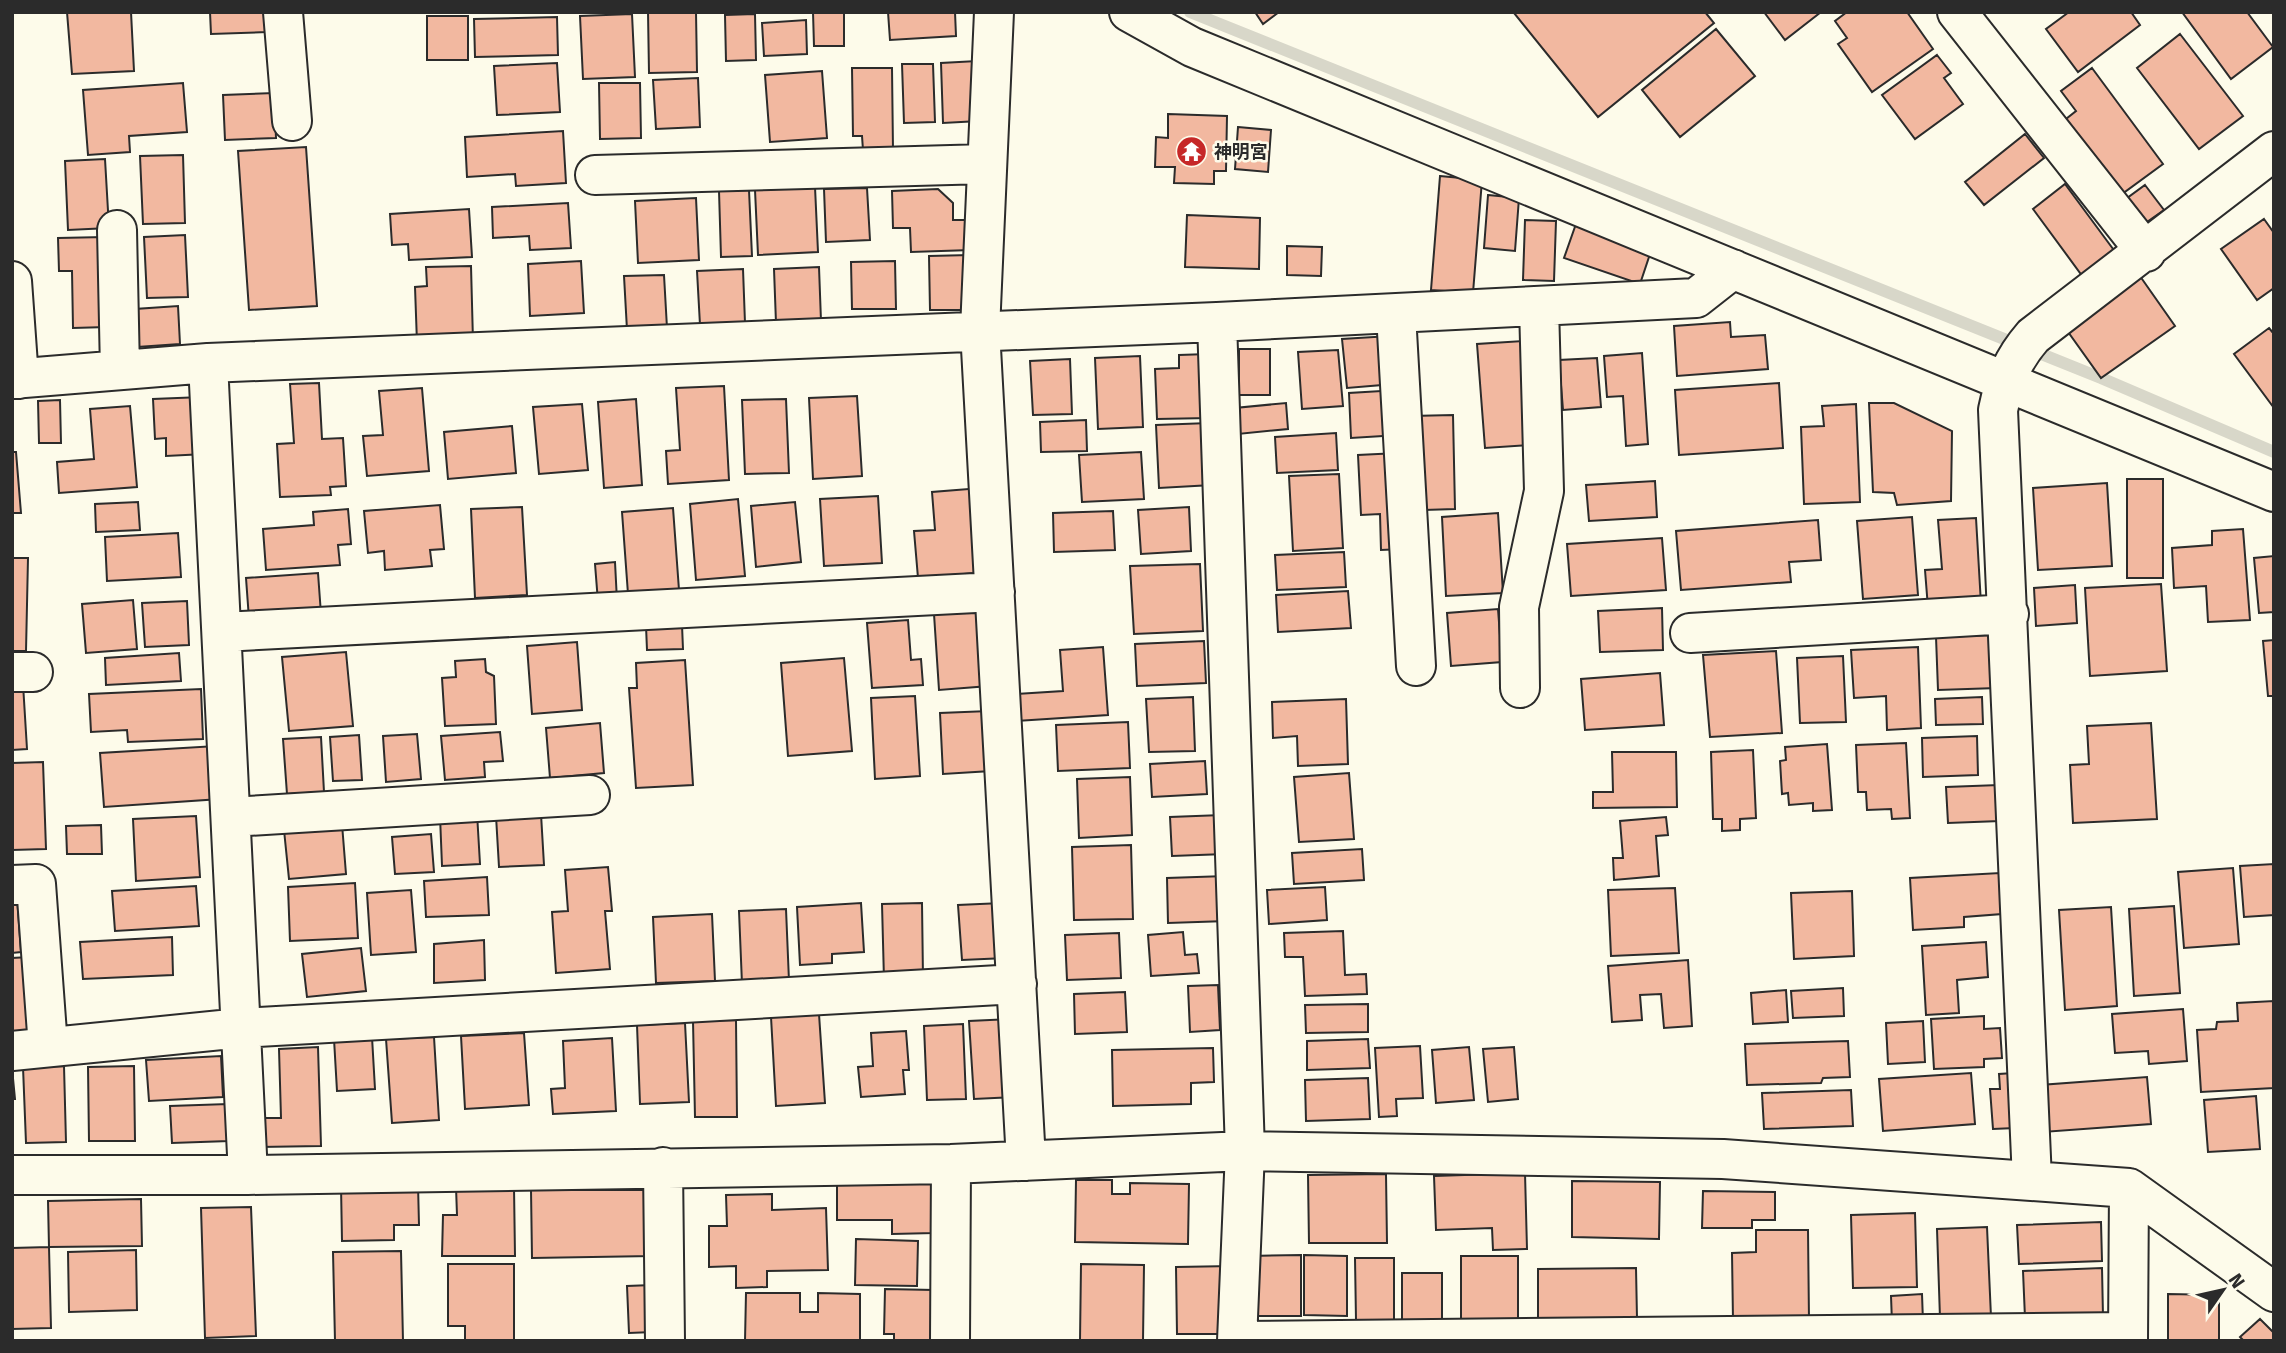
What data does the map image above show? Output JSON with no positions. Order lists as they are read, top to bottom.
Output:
{
  "places": {
    "temple": ["神明宮"]
  },
  "north": "top right"
}
